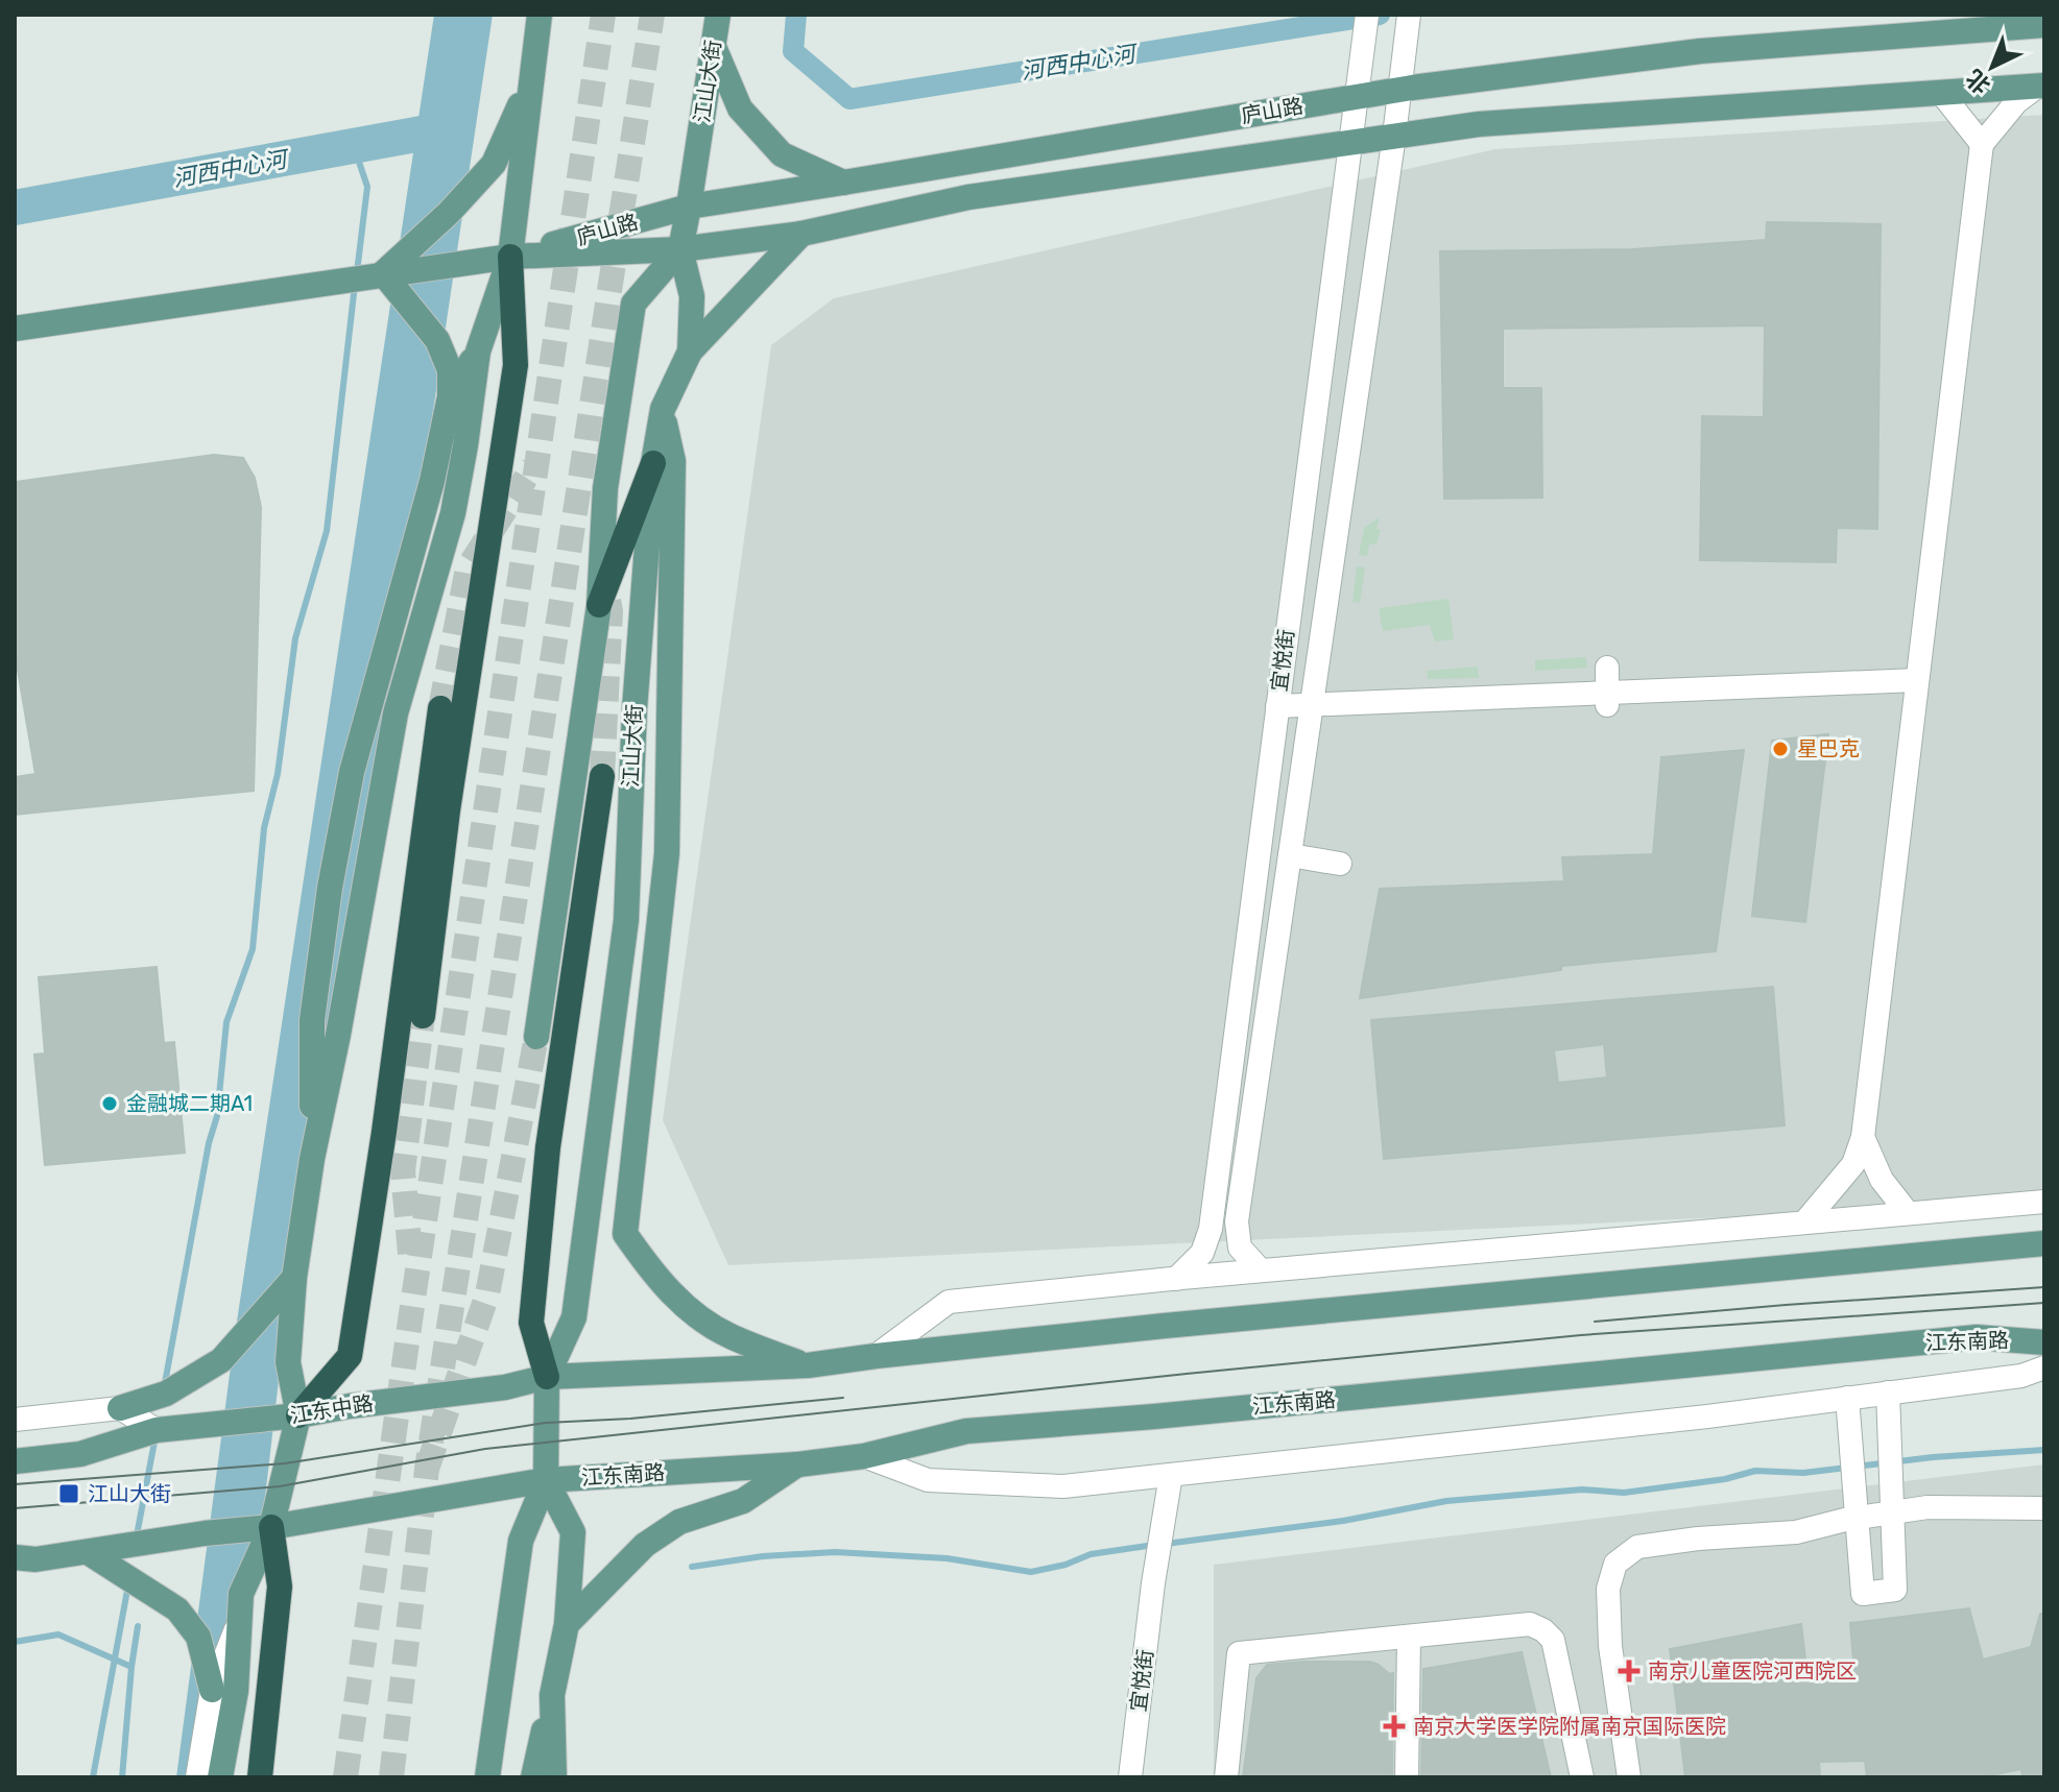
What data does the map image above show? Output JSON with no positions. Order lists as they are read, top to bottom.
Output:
{
  "streets": {
    "main road": [
      "江山大街",
      "庐山路",
      "江东南路",
      "江东中路"
    ],
    "street": ["宜悦街"]
  },
  "crossings": [
    ["江山大街", "庐山路"],
    ["江山大街", "江东南路"],
    ["江山大街", "江东中路"],
    ["庐山路", "宜悦街"]
  ],
  "water": ["河西中心河"],
  "places": {
    "other": ["星巴克", "金融城二期A1"],
    "transit": ["江山大街"],
    "health": ["南京儿童医院河西院区", "南京大学医学院附属南京国际医院"]
  },
  "north": "bottom left"
}
